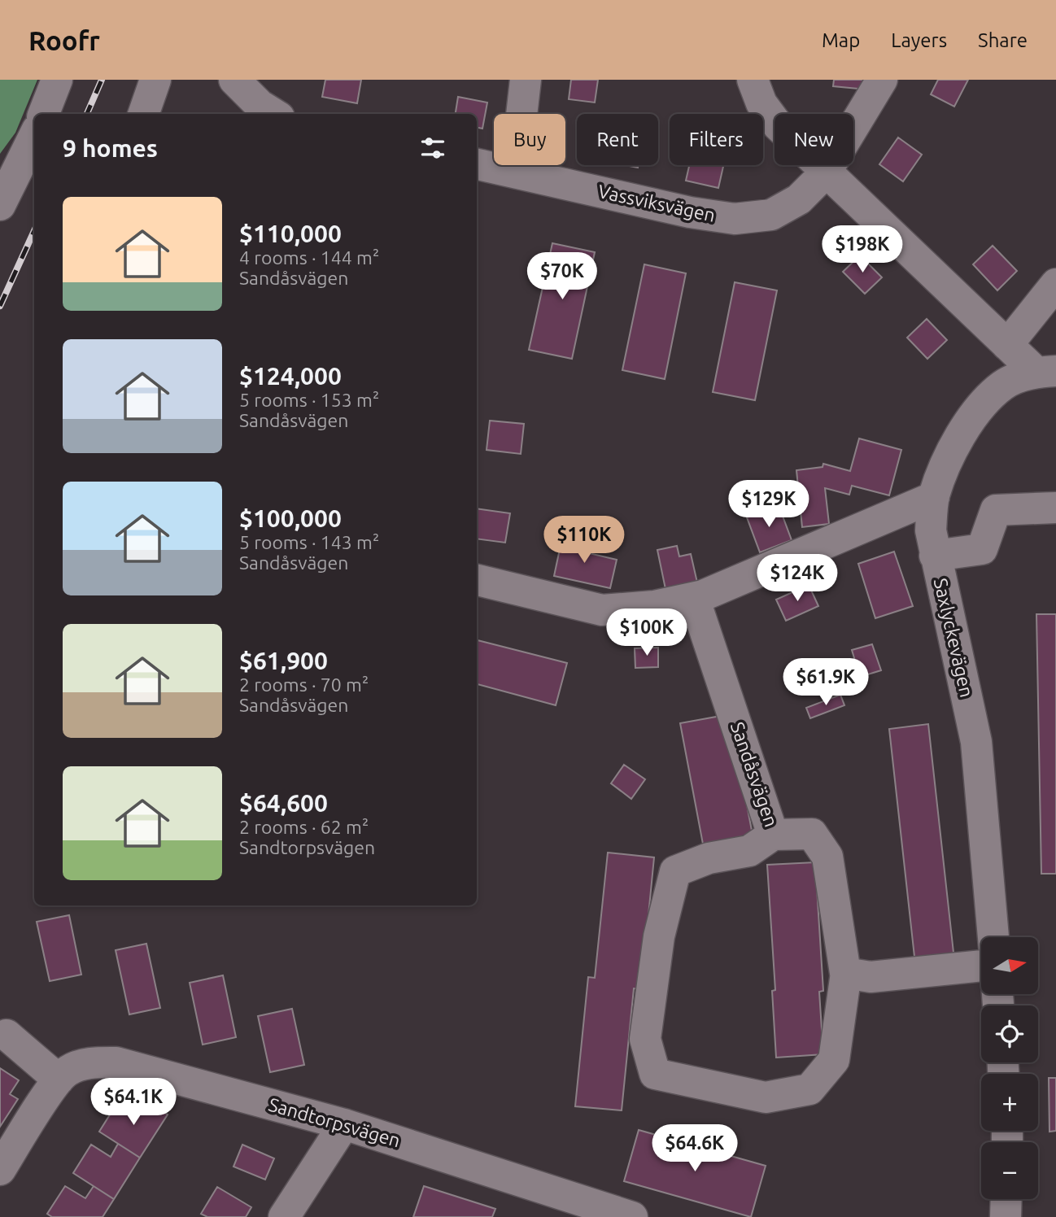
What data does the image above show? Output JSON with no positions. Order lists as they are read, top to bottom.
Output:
{
  "streets": {
    "street": [
      "Vassviksvägen",
      "Saxlyckevägen",
      "Sandåsvägen",
      "Sandtorpsvägen"
    ]
  },
  "north": "right",
  "page": {
    "header": "Roofr",
    "nav": ["Map", "Layers", "Share"],
    "chip": [
      "Buy",
      "Rent",
      "Filters",
      "New"
    ],
    "heading": "9 homes",
    "list": [
      {
        "name": "$110,000",
        "note": "4 rooms · 144 m² · Sandåsvägen"
      },
      {
        "name": "$124,000",
        "note": "5 rooms · 153 m² · Sandåsvägen"
      },
      {
        "name": "$100,000",
        "note": "5 rooms · 143 m² · Sandåsvägen"
      },
      {
        "name": "$61,900",
        "note": "2 rooms · 70 m² · Sandåsvägen"
      },
      {
        "name": "$64,600",
        "note": "2 rooms · 62 m² · Sandtorpsvägen"
      }
    ],
    "price": [
      "$198K",
      "$70K",
      "$129K",
      "$110K",
      "$124K",
      "$100K",
      "$61.9K",
      "$64.1K",
      "$64.6K"
    ],
    "map_buttons": ["+", "−"]
  }
}
